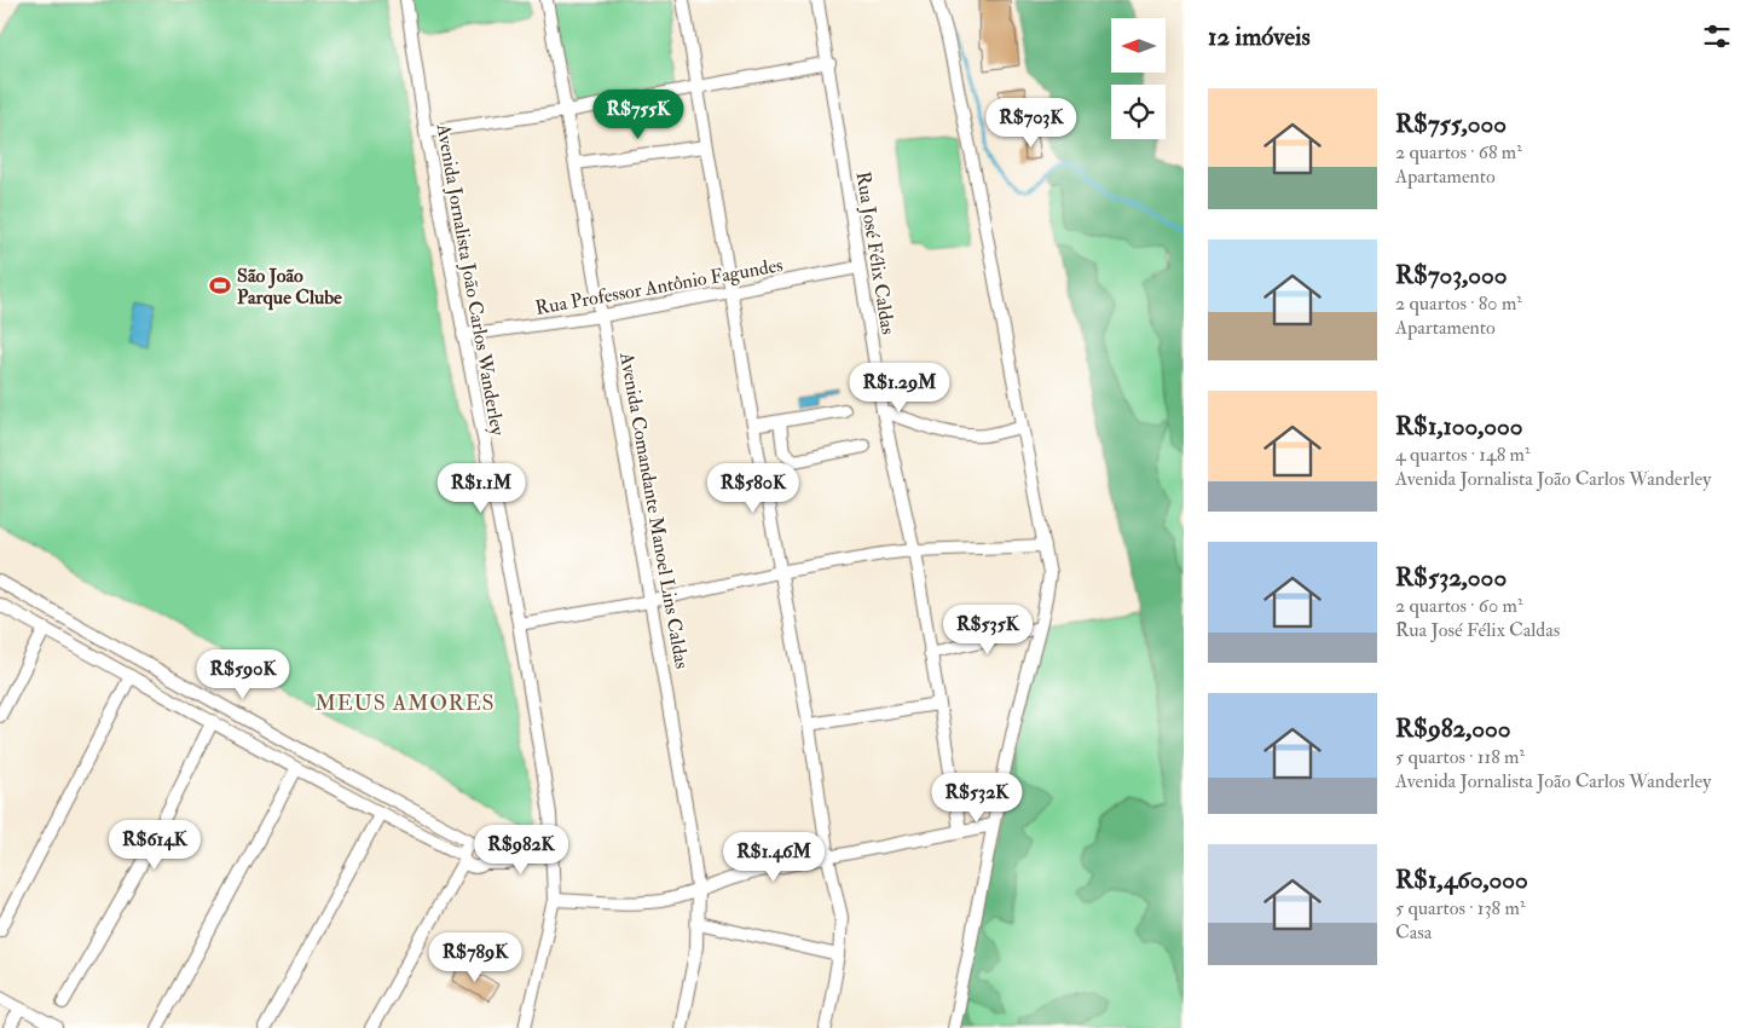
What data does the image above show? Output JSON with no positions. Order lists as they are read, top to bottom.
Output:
{
  "streets": {
    "street": [
      "Rua José Félix Caldas",
      "Avenida Jornalista João Carlos Wanderley",
      "Rua Professor Antônio Fagundes",
      "Avenida Comandante Manoel Lins Caldas"
    ]
  },
  "crossings": [
    ["Rua José Félix Caldas", "Rua Professor Antônio Fagundes"],
    ["Avenida Jornalista João Carlos Wanderley", "Rua Professor Antônio Fagundes"],
    ["Rua Professor Antônio Fagundes", "Avenida Comandante Manoel Lins Caldas"]
  ],
  "districts": ["MEUS AMORES"],
  "places": {
    "sports": ["São João Parque Clube"]
  },
  "north": "left",
  "page": {
    "heading": "12 imóveis",
    "list": [
      {
        "name": "R$755,000",
        "note": "2 quartos · 68 m² · Apartamento"
      },
      {
        "name": "R$703,000",
        "note": "2 quartos · 80 m² · Apartamento"
      },
      {
        "name": "R$1,100,000",
        "note": "4 quartos · 148 m² · Avenida Jornalista João Carlos Wanderley"
      },
      {
        "name": "R$532,000",
        "note": "2 quartos · 60 m² · Rua José Félix Caldas"
      },
      {
        "name": "R$982,000",
        "note": "5 quartos · 118 m² · Avenida Jornalista João Carlos Wanderley"
      },
      {
        "name": "R$1,460,000",
        "note": "5 quartos · 138 m² · Casa"
      }
    ],
    "price": [
      "R$755K",
      "R$703K",
      "R$1.29M",
      "R$1.1M",
      "R$580K",
      "R$535K",
      "R$590K",
      "R$532K",
      "R$614K",
      "R$982K",
      "R$1.46M",
      "R$789K"
    ]
  }
}
